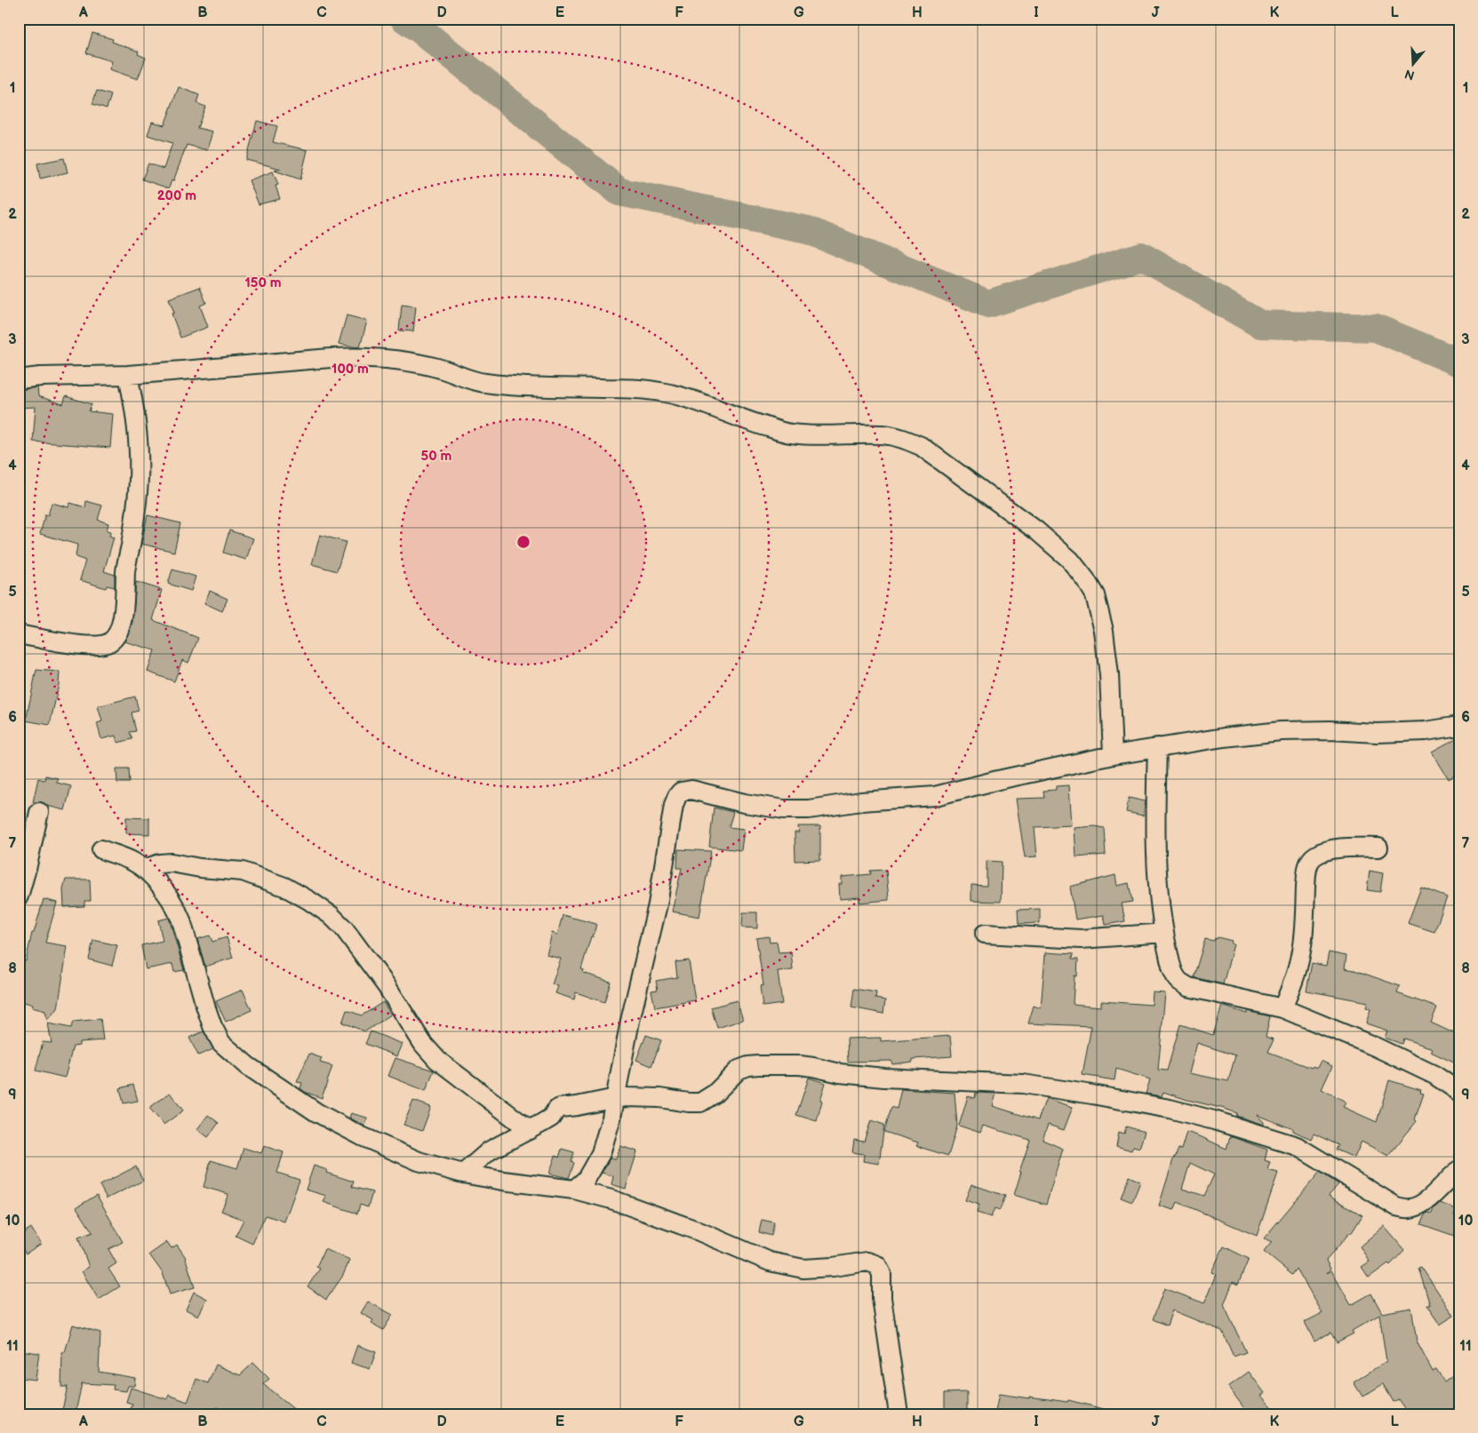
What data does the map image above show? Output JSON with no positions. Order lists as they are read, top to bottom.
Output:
{
  "north": "bottom",
  "grid": {
    "columns": [
      "A",
      "B",
      "C",
      "D",
      "E",
      "F",
      "G",
      "H",
      "I",
      "J",
      "K",
      "L"
    ],
    "rows": [
      "1",
      "2",
      "3",
      "4",
      "5",
      "6",
      "7",
      "8",
      "9",
      "10",
      "11"
    ]
  },
  "rings": [
    "200 m",
    "150 m",
    "100 m",
    "50 m"
  ]
}
